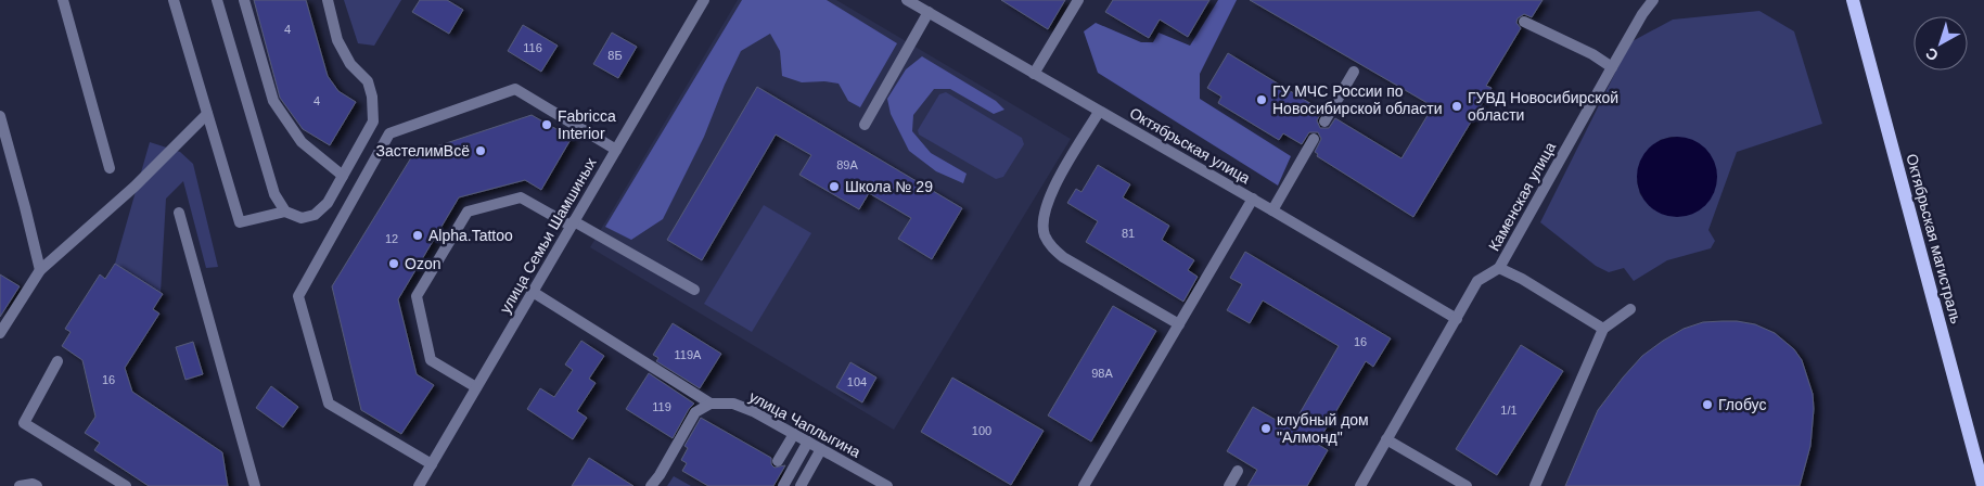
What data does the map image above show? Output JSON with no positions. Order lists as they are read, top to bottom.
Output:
{
  "streets": {
    "main road": ["Октябрьская магистраль"],
    "street": [
      "Октябрьская улица",
      "Каменская улица",
      "улица Семьи Шамшиных",
      "улица Чаплыгина"
    ]
  },
  "crossings": [
    ["Октябрьская улица", "Каменская улица"]
  ],
  "places": [
    "ГУ МЧС России по Новосибирской области",
    "ГУВД Новосибирской области",
    "Fabricca Interior",
    "ЗастелимВсё",
    "Школа № 29",
    "Alpha.Tattoo",
    "Ozon",
    "Глобус",
    "клубный дом \"Алмонд\""
  ],
  "house_numbers": [
    "4",
    "116",
    "8Б",
    "4",
    "89А",
    "81",
    "12",
    "16",
    "119А",
    "98А",
    "16",
    "104",
    "119",
    "1/1",
    "100"
  ],
  "north": "bottom left"
}
